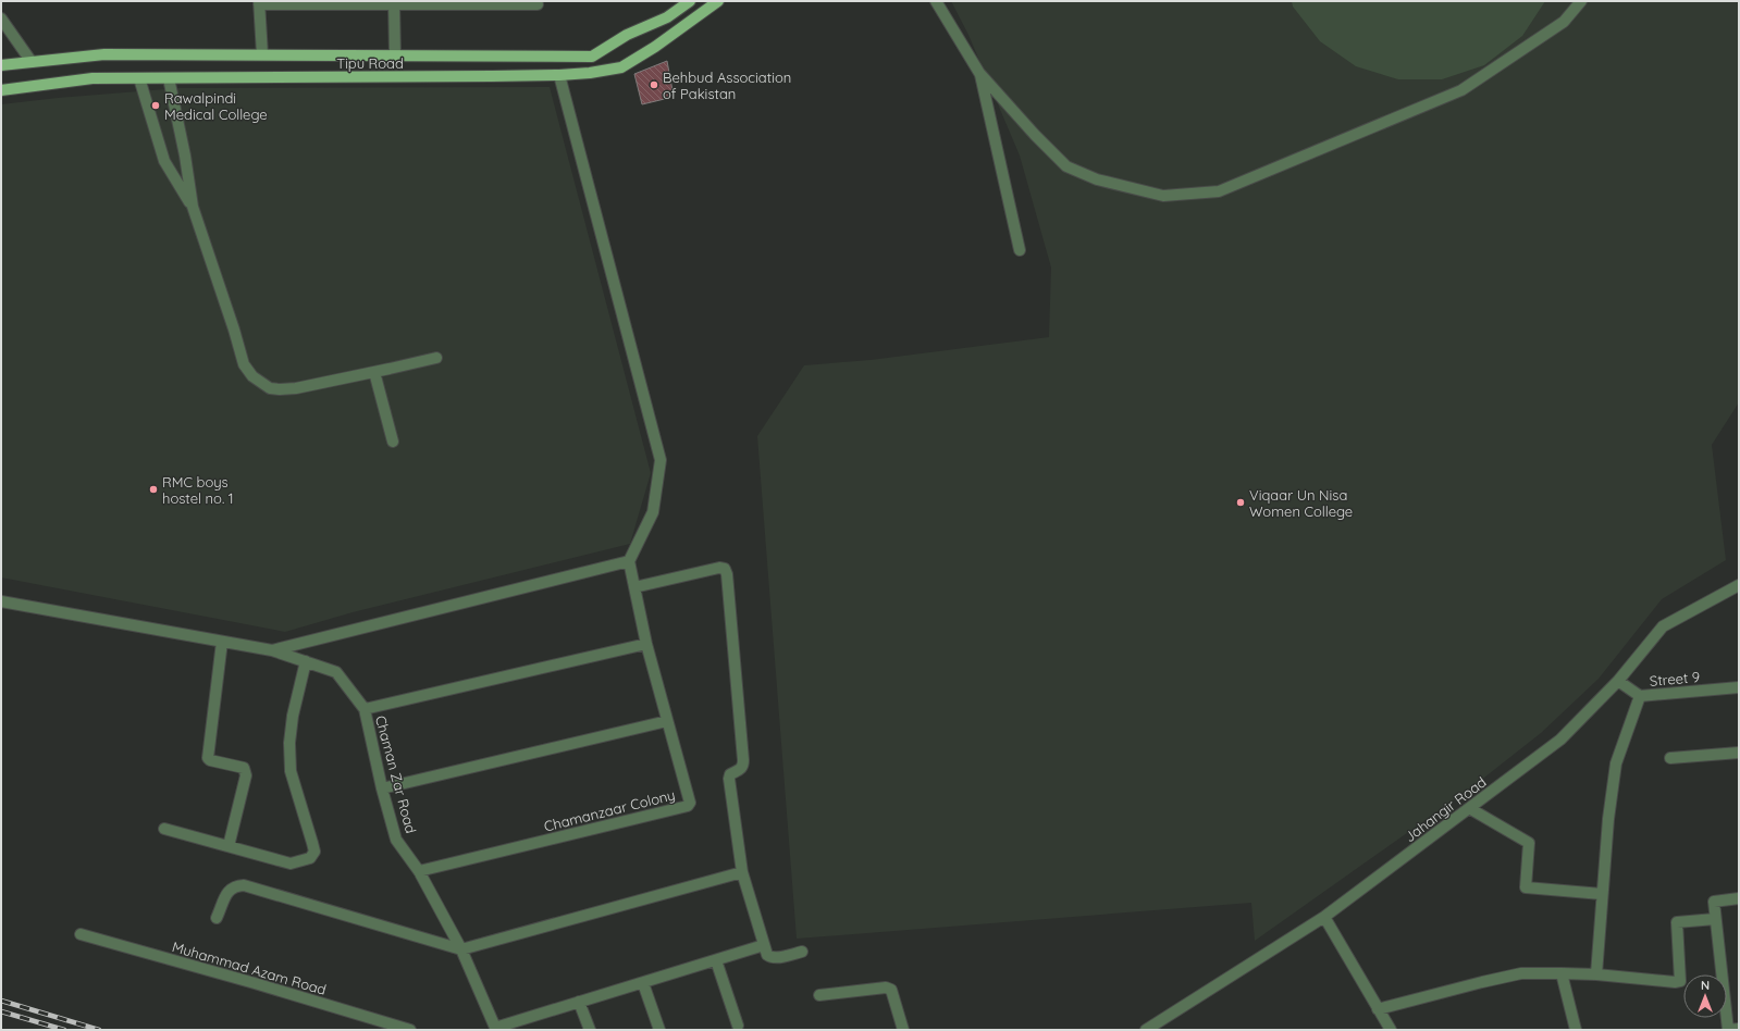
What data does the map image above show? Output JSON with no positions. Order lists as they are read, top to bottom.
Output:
{
  "streets": {
    "main road": ["Tipu Road"],
    "street": [
      "Street 9",
      "Chaman Zar Road",
      "Jahangir Road",
      "Chamanzaar Colony",
      "Muhammad Azam Road"
    ]
  },
  "crossings": [
    ["Street 9", "Jahangir Road"],
    ["Chaman Zar Road", "Chamanzaar Colony"]
  ],
  "places": [
    "Behbud Association of Pakistan",
    "Rawalpindi Medical College",
    "RMC boys hostel no. 1",
    "Viqaar Un Nisa Women College"
  ],
  "north": "top"
}
